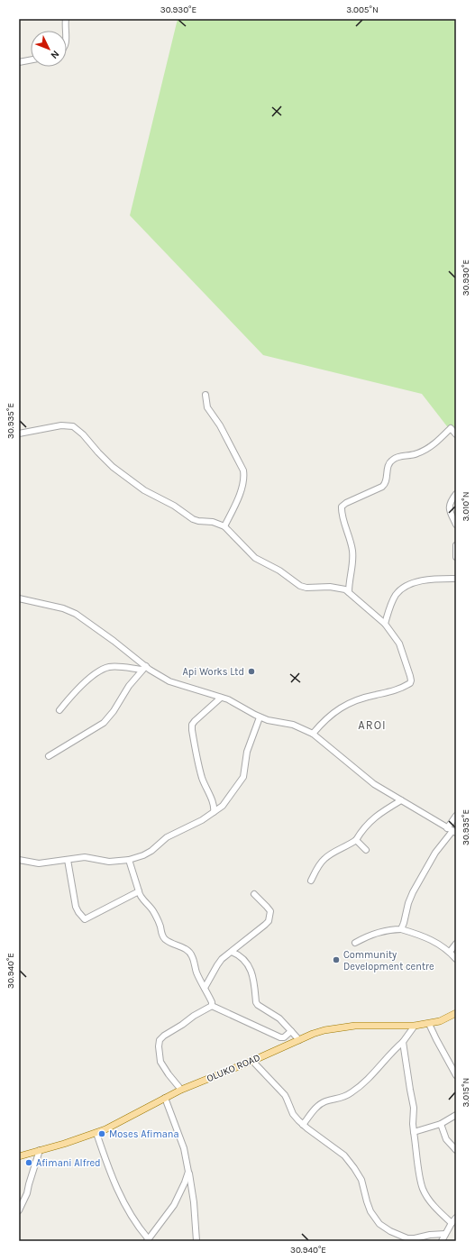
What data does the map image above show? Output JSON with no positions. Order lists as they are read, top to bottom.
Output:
{
  "streets": {
    "main road": ["OLUKO ROAD"]
  },
  "districts": ["AROI"],
  "places": [
    "Api Works Ltd",
    "Community Development centre",
    "Moses Afimana",
    "Afimani Alfred"
  ],
  "north": "bottom right",
  "coordinates": [
    "30.930°E",
    "3.005°N",
    "30.935°E",
    "3.010°N",
    "30.940°E",
    "3.015°N"
  ]
}
